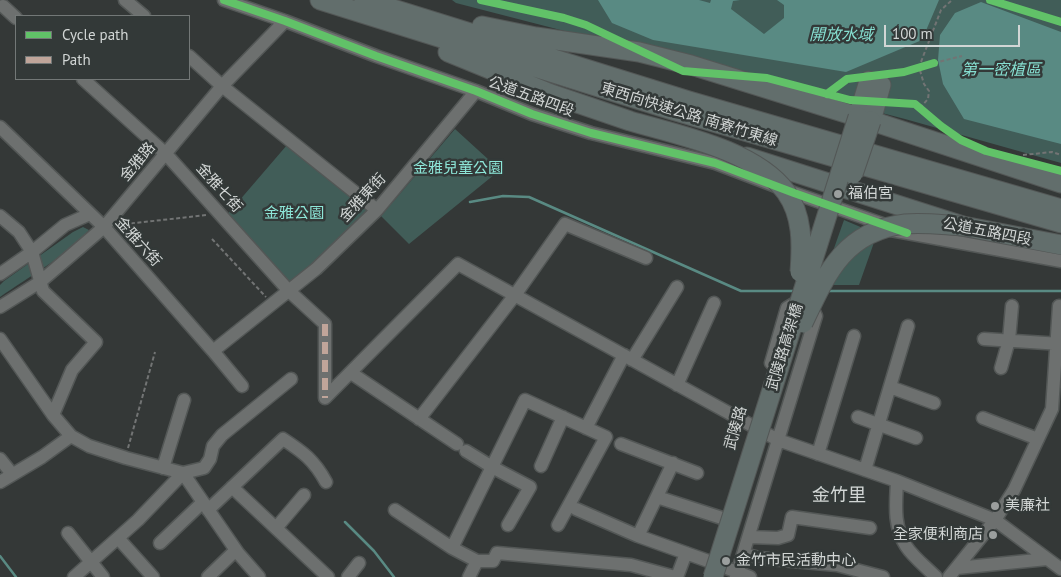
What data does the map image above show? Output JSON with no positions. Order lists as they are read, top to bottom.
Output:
{
  "streets": {
    "highway": ["東西向快速公路 南寮竹東線", "武陵路高架橋"],
    "street": [
      "公道五路四段",
      "金雅路",
      "金雅七街",
      "金雅東街",
      "金雅六街",
      "武陵路"
    ]
  },
  "crossings": [
    ["公道五路四段", "金雅路"],
    ["公道五路四段", "金雅東街"],
    ["公道五路四段", "武陵路高架橋"],
    ["金雅路", "金雅七街"],
    ["金雅路", "金雅六街"],
    ["金雅七街", "金雅東街"],
    ["金雅東街", "金雅六街"],
    ["武陵路高架橋", "武陵路"]
  ],
  "districts": ["金竹里"],
  "water": ["開放水域", "第一密植區"],
  "parks": ["金雅兒童公園", "金雅公園"],
  "places": [
    "福伯宮",
    "美廉社",
    "全家便利商店",
    "金竹市民活動中心"
  ],
  "legend": ["Cycle path", "Path"],
  "scale_bar": "100 m"
}
